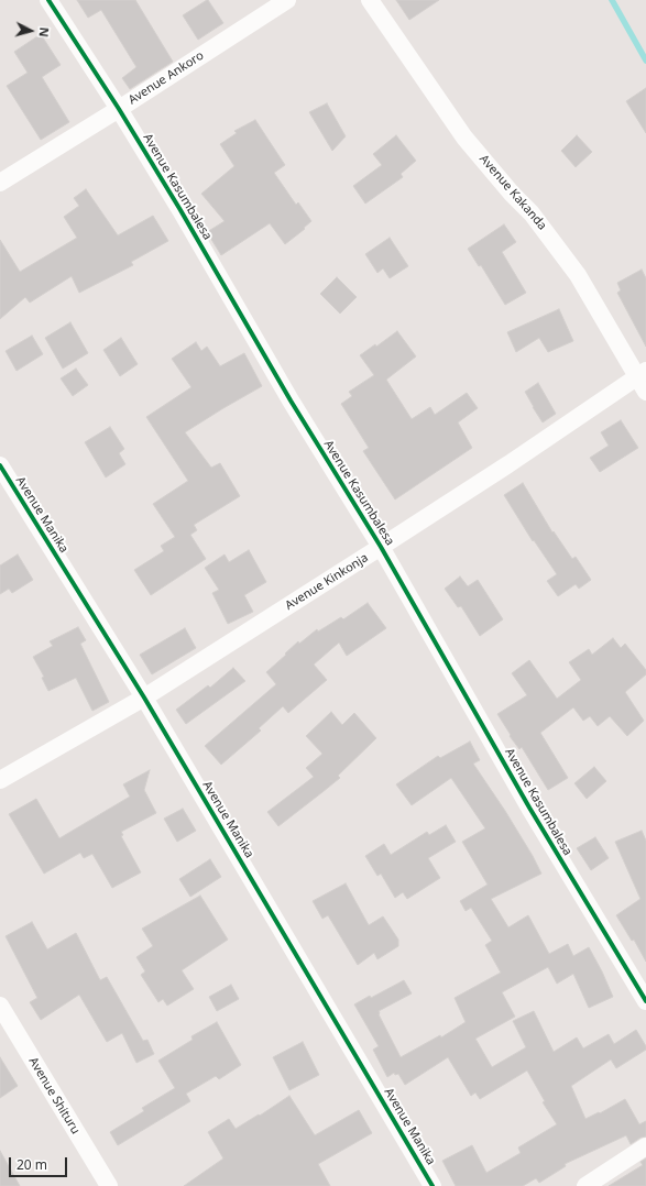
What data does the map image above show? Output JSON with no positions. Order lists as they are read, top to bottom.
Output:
{
  "streets": {
    "street": [
      "Avenue Ankoro",
      "Avenue Kasumbalesa",
      "Avenue Kakanda",
      "Avenue Manika",
      "Avenue Kinkonja",
      "Avenue Shituru"
    ]
  },
  "crossings": [
    ["Avenue Ankoro", "Avenue Kasumbalesa"],
    ["Avenue Kasumbalesa", "Avenue Kinkonja"],
    ["Avenue Kakanda", "Avenue Kinkonja"],
    ["Avenue Manika", "Avenue Kinkonja"]
  ],
  "scale_bar": "20 m",
  "north": "right"
}
